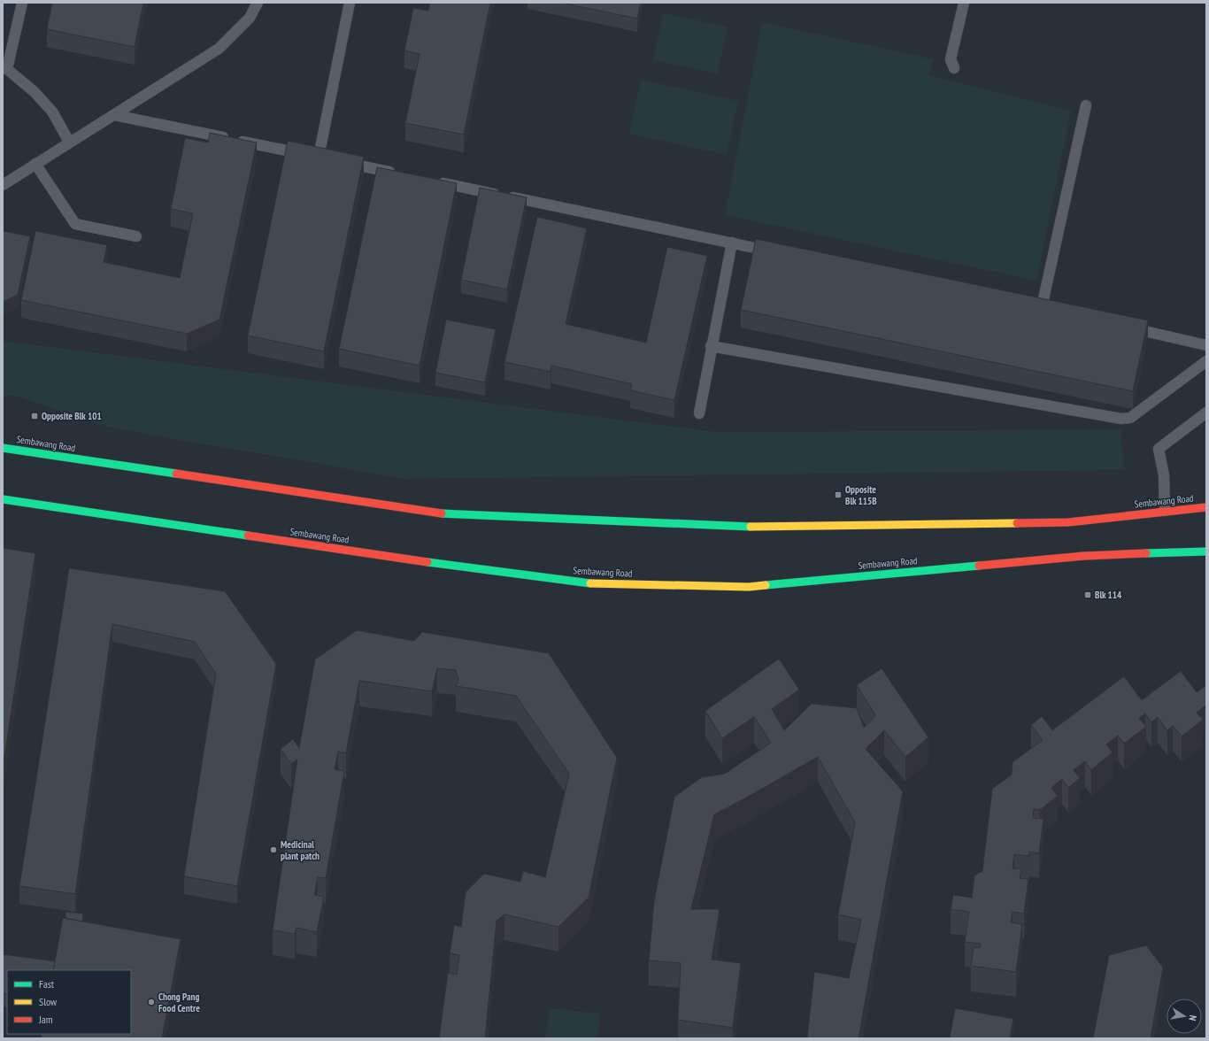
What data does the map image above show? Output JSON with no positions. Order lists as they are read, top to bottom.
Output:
{
  "streets": {
    "main road": ["Sembawang Road"]
  },
  "places": {
    "transit": ["Opposite Blk 101", "Opposite Blk 115B", "Blk 114"],
    "other": ["Medicinal plant patch", "Chong Pang Food Centre"]
  },
  "legend": ["Fast", "Slow", "Jam"],
  "north": "right"
}
